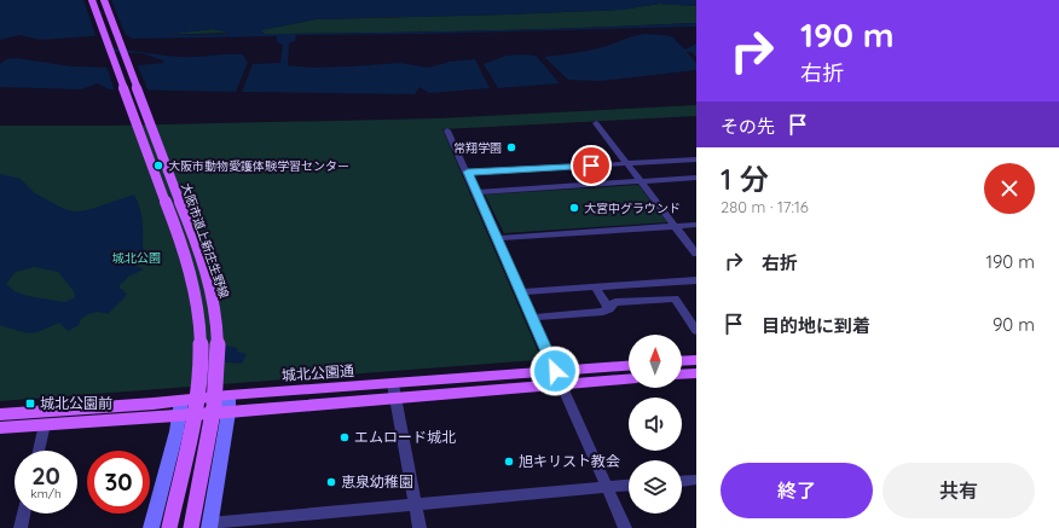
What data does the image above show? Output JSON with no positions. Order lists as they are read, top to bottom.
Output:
{
  "streets": {
    "main road": ["大阪市道上新庄生野線"]
  },
  "parks": ["城北公園"],
  "places": {
    "other": [
      "常翔学園",
      "大阪市動物愛護体験学習センター",
      "大宮中グラウンド",
      "エムロード城北",
      "旭キリスト教会",
      "恵泉幼稚園"
    ],
    "transit": ["城北公園前"]
  },
  "north": "top",
  "page": {
    "turn": ["190 m", "右折"],
    "then": "その先",
    "heading": ["1 分", "280 m · 17:16"],
    "list": [
      {
        "name": "右折",
        "value": "190 m"
      },
      {
        "name": "目的地に到着",
        "value": "90 m"
      }
    ],
    "speed": "20 km/h",
    "limit": "30",
    "buttons": ["終了", "共有"]
  }
}
